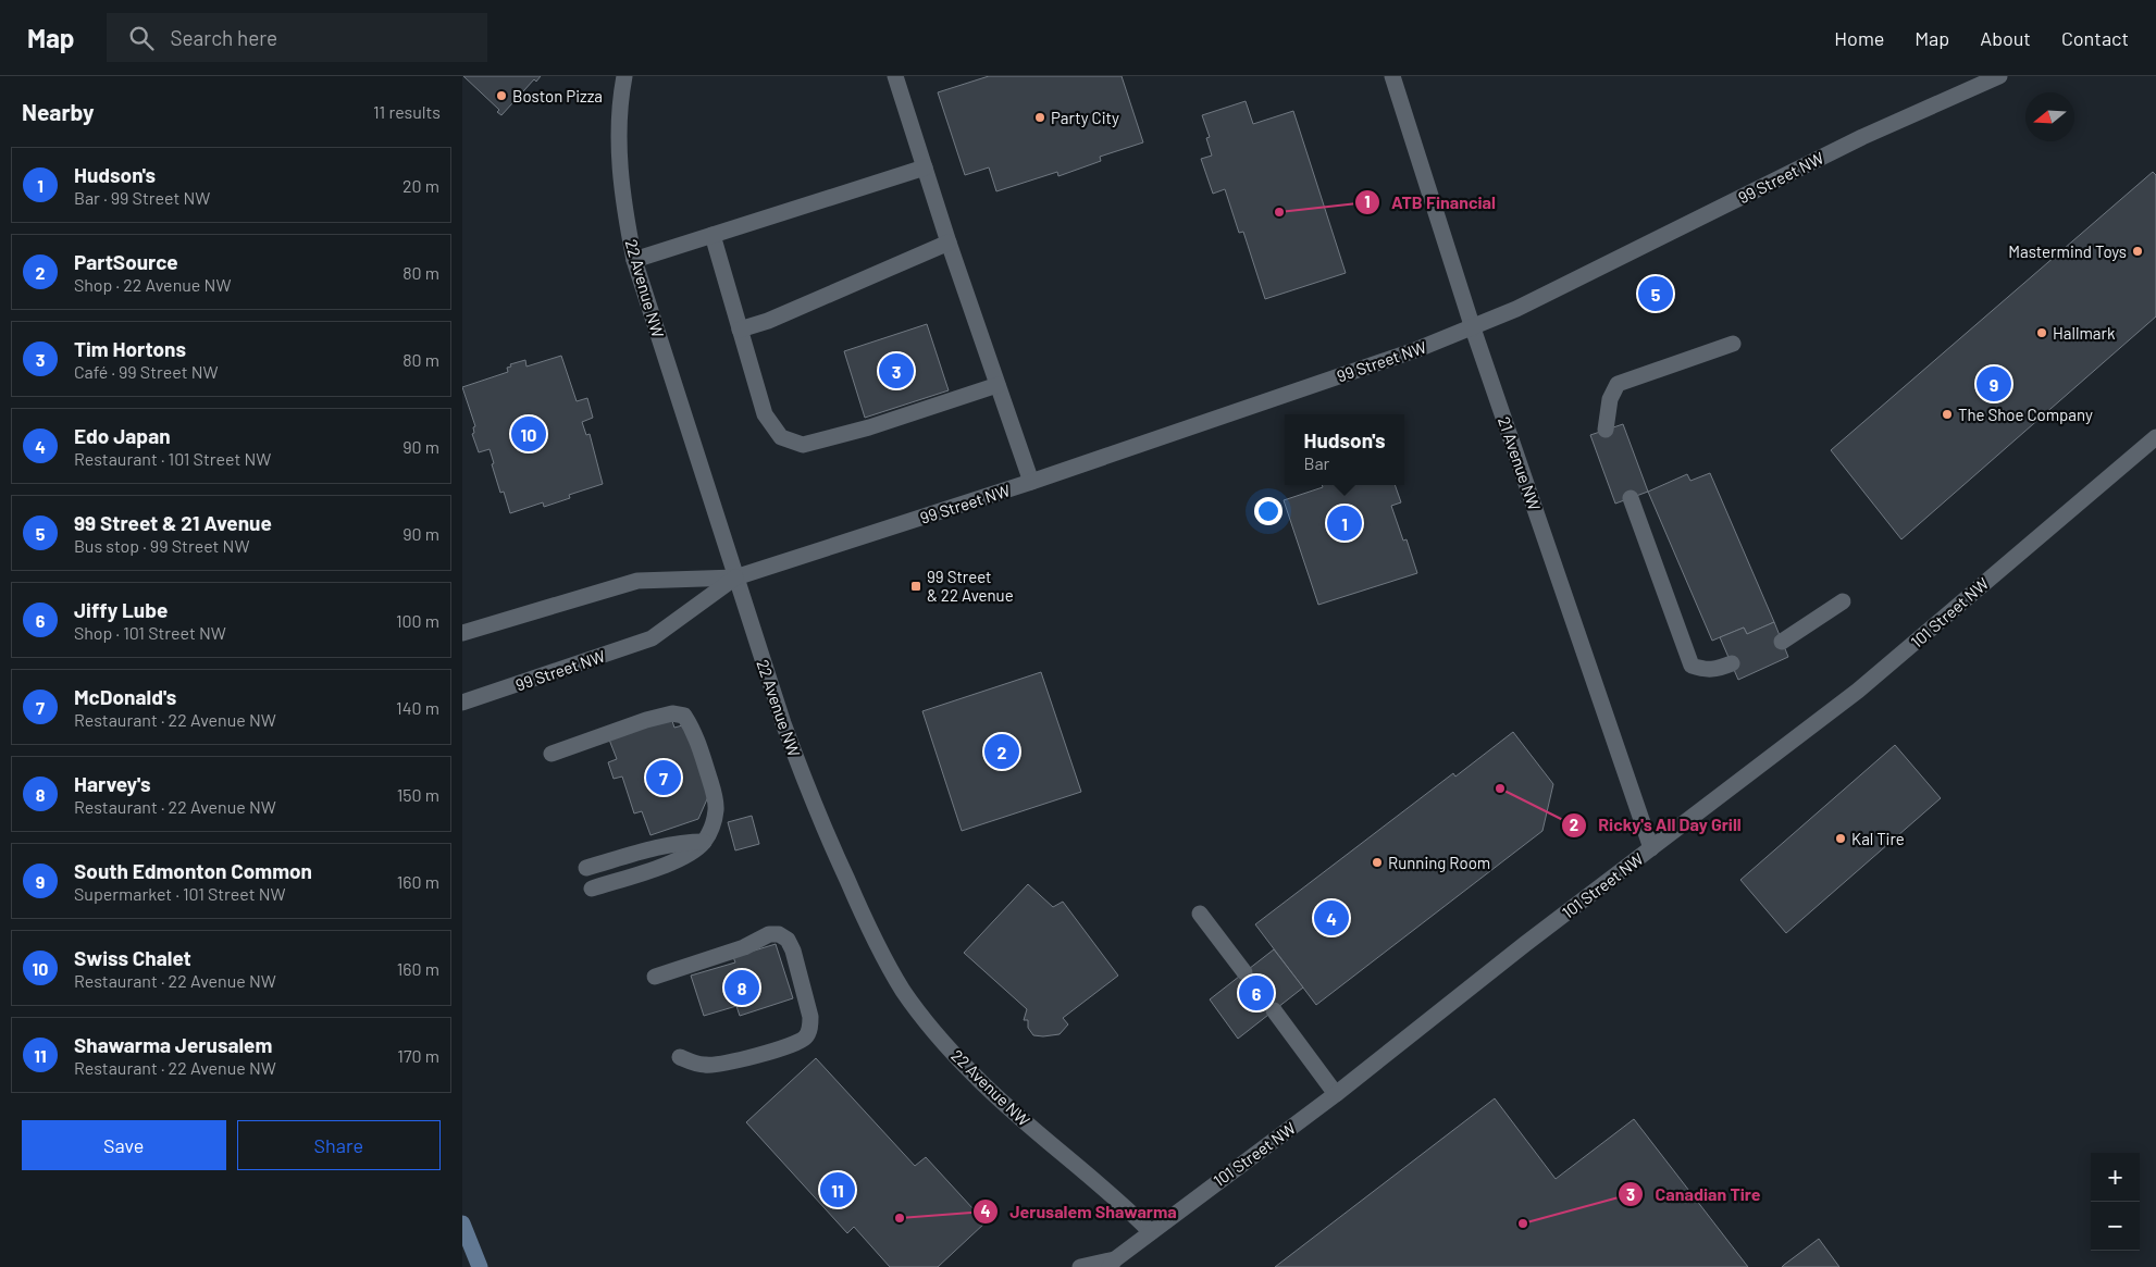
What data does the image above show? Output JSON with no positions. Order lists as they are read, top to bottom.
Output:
{
  "streets": {
    "street": [
      "99 Street NW",
      "22 Avenue NW",
      "21 Avenue NW",
      "101 Street NW"
    ]
  },
  "crossings": [
    ["99 Street NW", "22 Avenue NW"],
    ["99 Street NW", "21 Avenue NW"],
    ["22 Avenue NW", "101 Street NW"],
    ["21 Avenue NW", "101 Street NW"]
  ],
  "places": {
    "other": [
      "Boston Pizza",
      "Party City",
      "ATB Financial",
      "Mastermind Toys",
      "Hallmark",
      "The Shoe Company",
      "Ricky's All Day Grill",
      "Kal Tire",
      "Running Room",
      "Jerusalem Shawarma",
      "Canadian Tire"
    ],
    "transit": ["99 Street & 22 Avenue"]
  },
  "north": "left",
  "page": {
    "header": "Map",
    "search": "Search here",
    "nav": [
      "Home",
      "Map",
      "About",
      "Contact"
    ],
    "heading": ["Nearby", "11 results"],
    "list": [
      {
        "mark": "1",
        "name": "Hudson's",
        "note": "Bar · 99 Street NW",
        "value": "20 m"
      },
      {
        "mark": "2",
        "name": "PartSource",
        "note": "Shop · 22 Avenue NW",
        "value": "80 m"
      },
      {
        "mark": "3",
        "name": "Tim Hortons",
        "note": "Café · 99 Street NW",
        "value": "80 m"
      },
      {
        "mark": "4",
        "name": "Edo Japan",
        "note": "Restaurant · 101 Street NW",
        "value": "90 m"
      },
      {
        "mark": "5",
        "name": "99 Street & 21 Avenue",
        "note": "Bus stop · 99 Street NW",
        "value": "90 m"
      },
      {
        "mark": "6",
        "name": "Jiffy Lube",
        "note": "Shop · 101 Street NW",
        "value": "100 m"
      },
      {
        "mark": "7",
        "name": "McDonald's",
        "note": "Restaurant · 22 Avenue NW",
        "value": "140 m"
      },
      {
        "mark": "8",
        "name": "Harvey's",
        "note": "Restaurant · 22 Avenue NW",
        "value": "150 m"
      },
      {
        "mark": "9",
        "name": "South Edmonton Common",
        "note": "Supermarket · 101 Street NW",
        "value": "160 m"
      },
      {
        "mark": "10",
        "name": "Swiss Chalet",
        "note": "Restaurant · 22 Avenue NW",
        "value": "160 m"
      },
      {
        "mark": "11",
        "name": "Shawarma Jerusalem",
        "note": "Restaurant · 22 Avenue NW",
        "value": "170 m"
      }
    ],
    "pins": [
      "5",
      "3",
      "9",
      "10",
      "1",
      "2",
      "7",
      "4",
      "8",
      "6",
      "11"
    ],
    "popup": ["Hudson's", "Bar"],
    "buttons": ["Save", "Share"],
    "map_buttons": ["+", "−"]
  }
}
